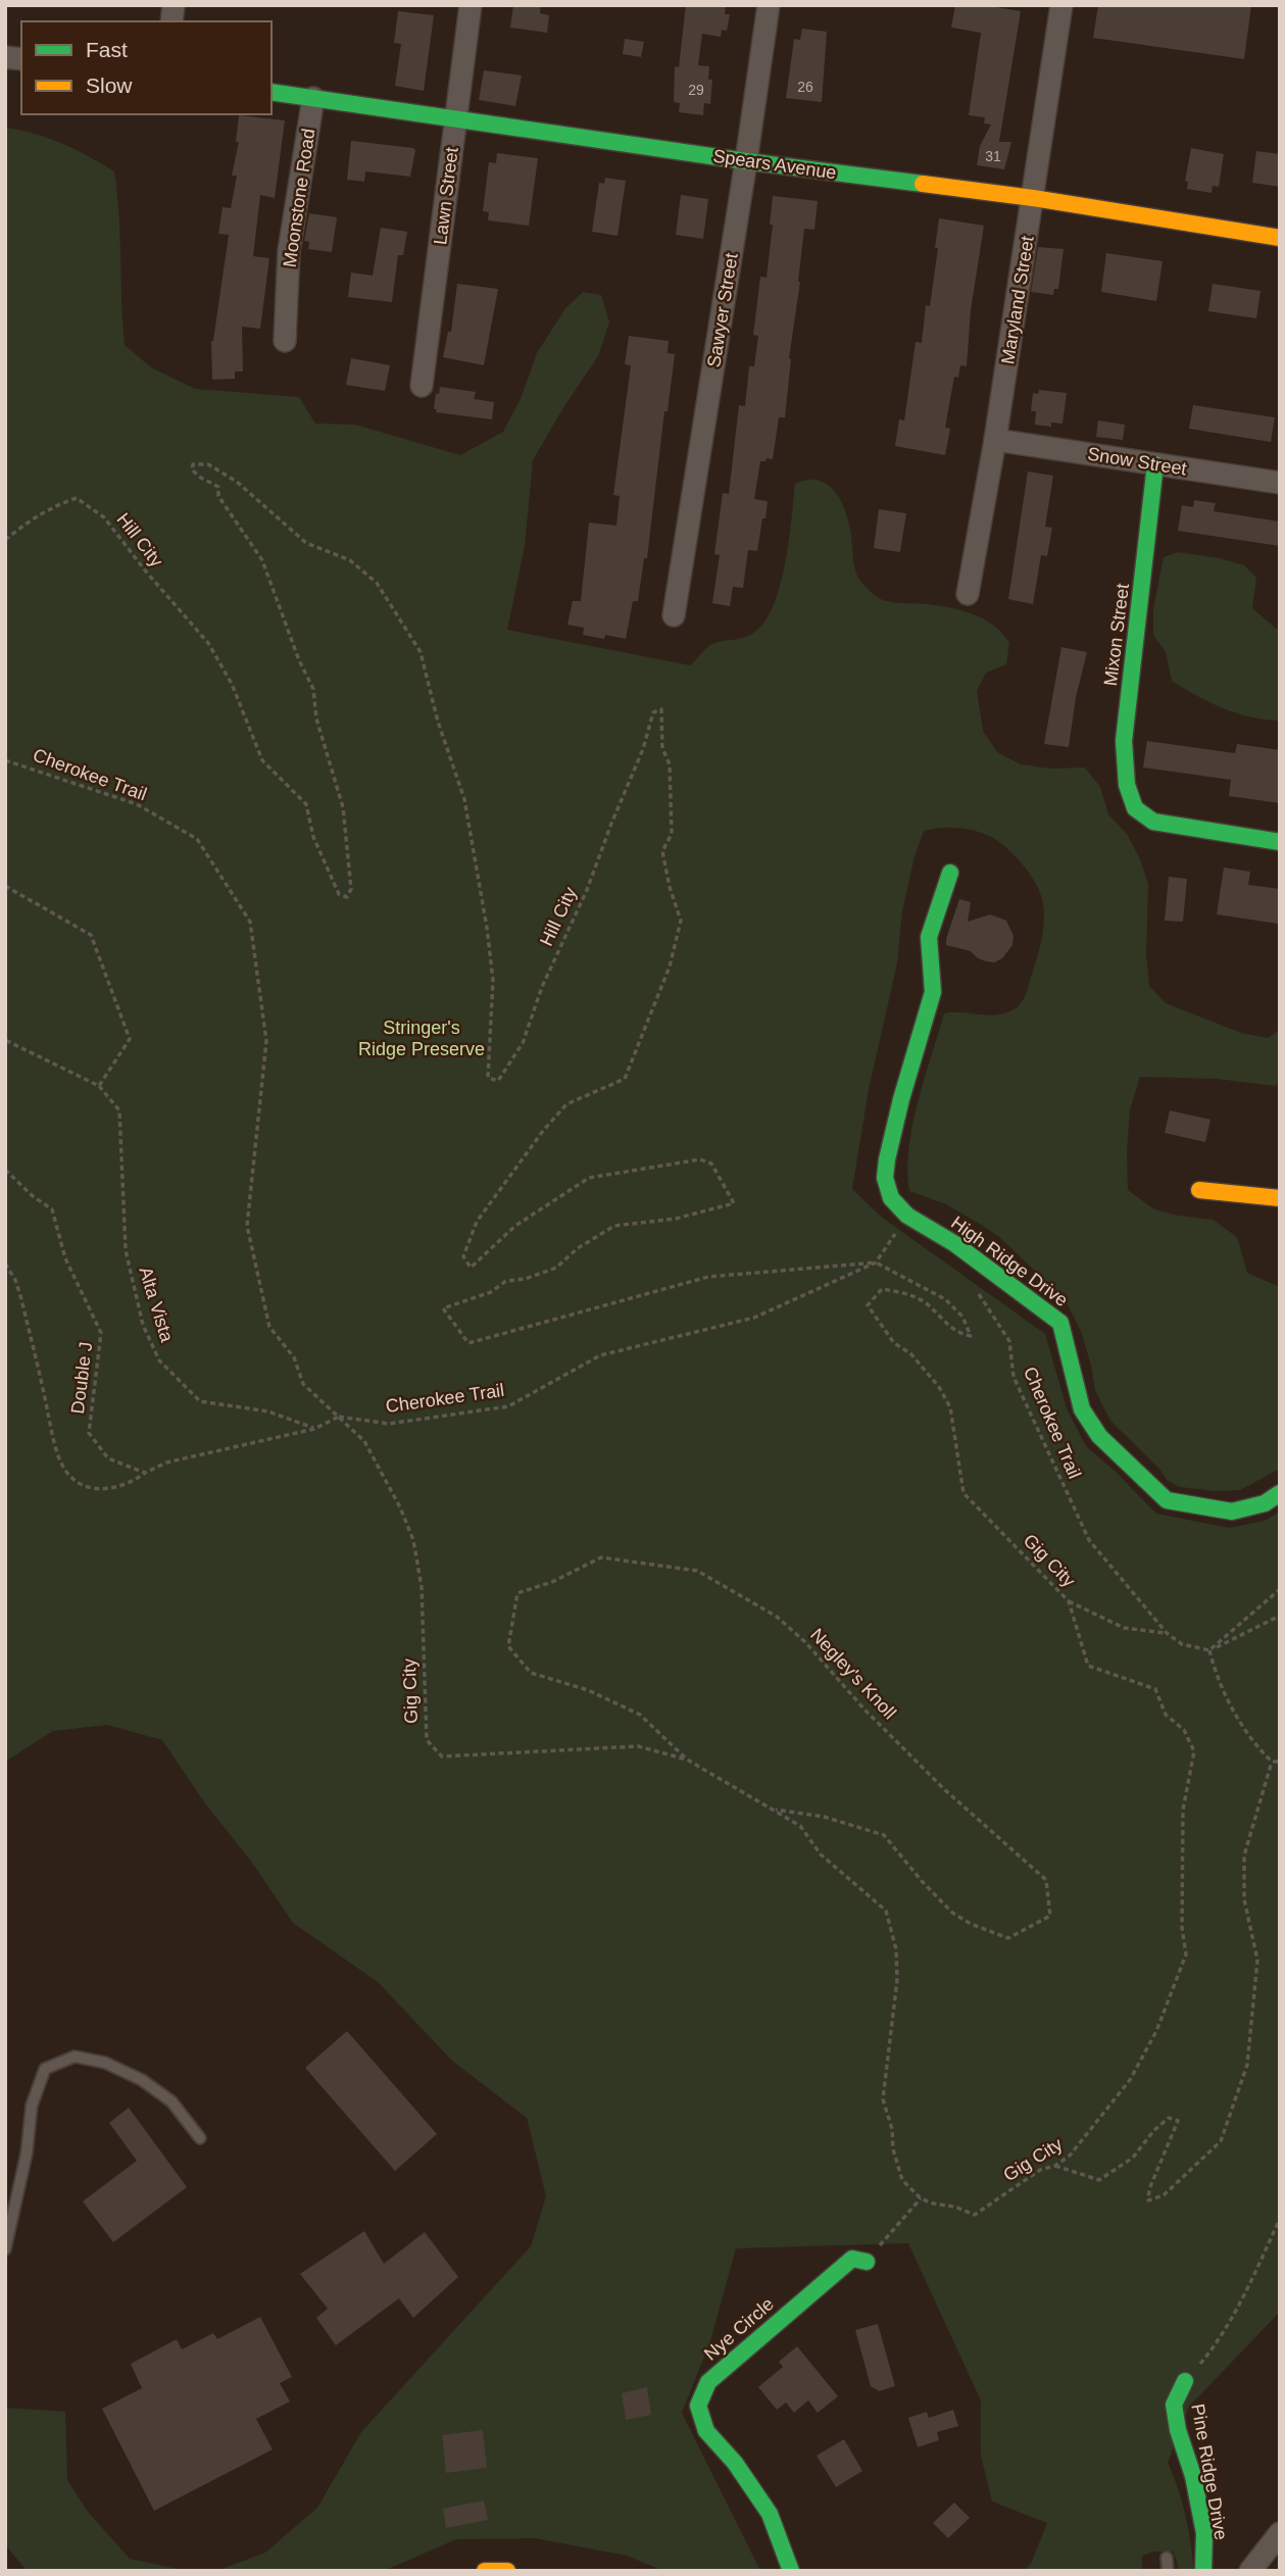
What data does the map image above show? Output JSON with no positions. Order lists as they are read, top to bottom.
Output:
{
  "streets": {
    "street": [
      "Spears Avenue",
      "Lawn Street",
      "Moonstone Road",
      "Maryland Street",
      "Sawyer Street",
      "Snow Street",
      "Mixon Street",
      "High Ridge Drive",
      "Nye Circle",
      "Pine Ridge Drive"
    ],
    "path": [
      "Hill City",
      "Cherokee Trail",
      "Alta Vista",
      "Double J",
      "Gig City",
      "Negley's Knoll"
    ]
  },
  "crossings": [
    ["Spears Avenue", "Lawn Street"],
    ["Spears Avenue", "Moonstone Road"],
    ["Spears Avenue", "Maryland Street"],
    ["Spears Avenue", "Sawyer Street"],
    ["Maryland Street", "Snow Street"],
    ["Snow Street", "Mixon Street"],
    ["Hill City", "Cherokee Trail"],
    ["Hill City", "Gig City"],
    ["Cherokee Trail", "Gig City"],
    ["Gig City", "Negley's Knoll"]
  ],
  "parks": ["Stringer's Ridge Preserve"],
  "house_numbers": ["26", "29", "31"],
  "legend": ["Fast", "Slow"]
}
